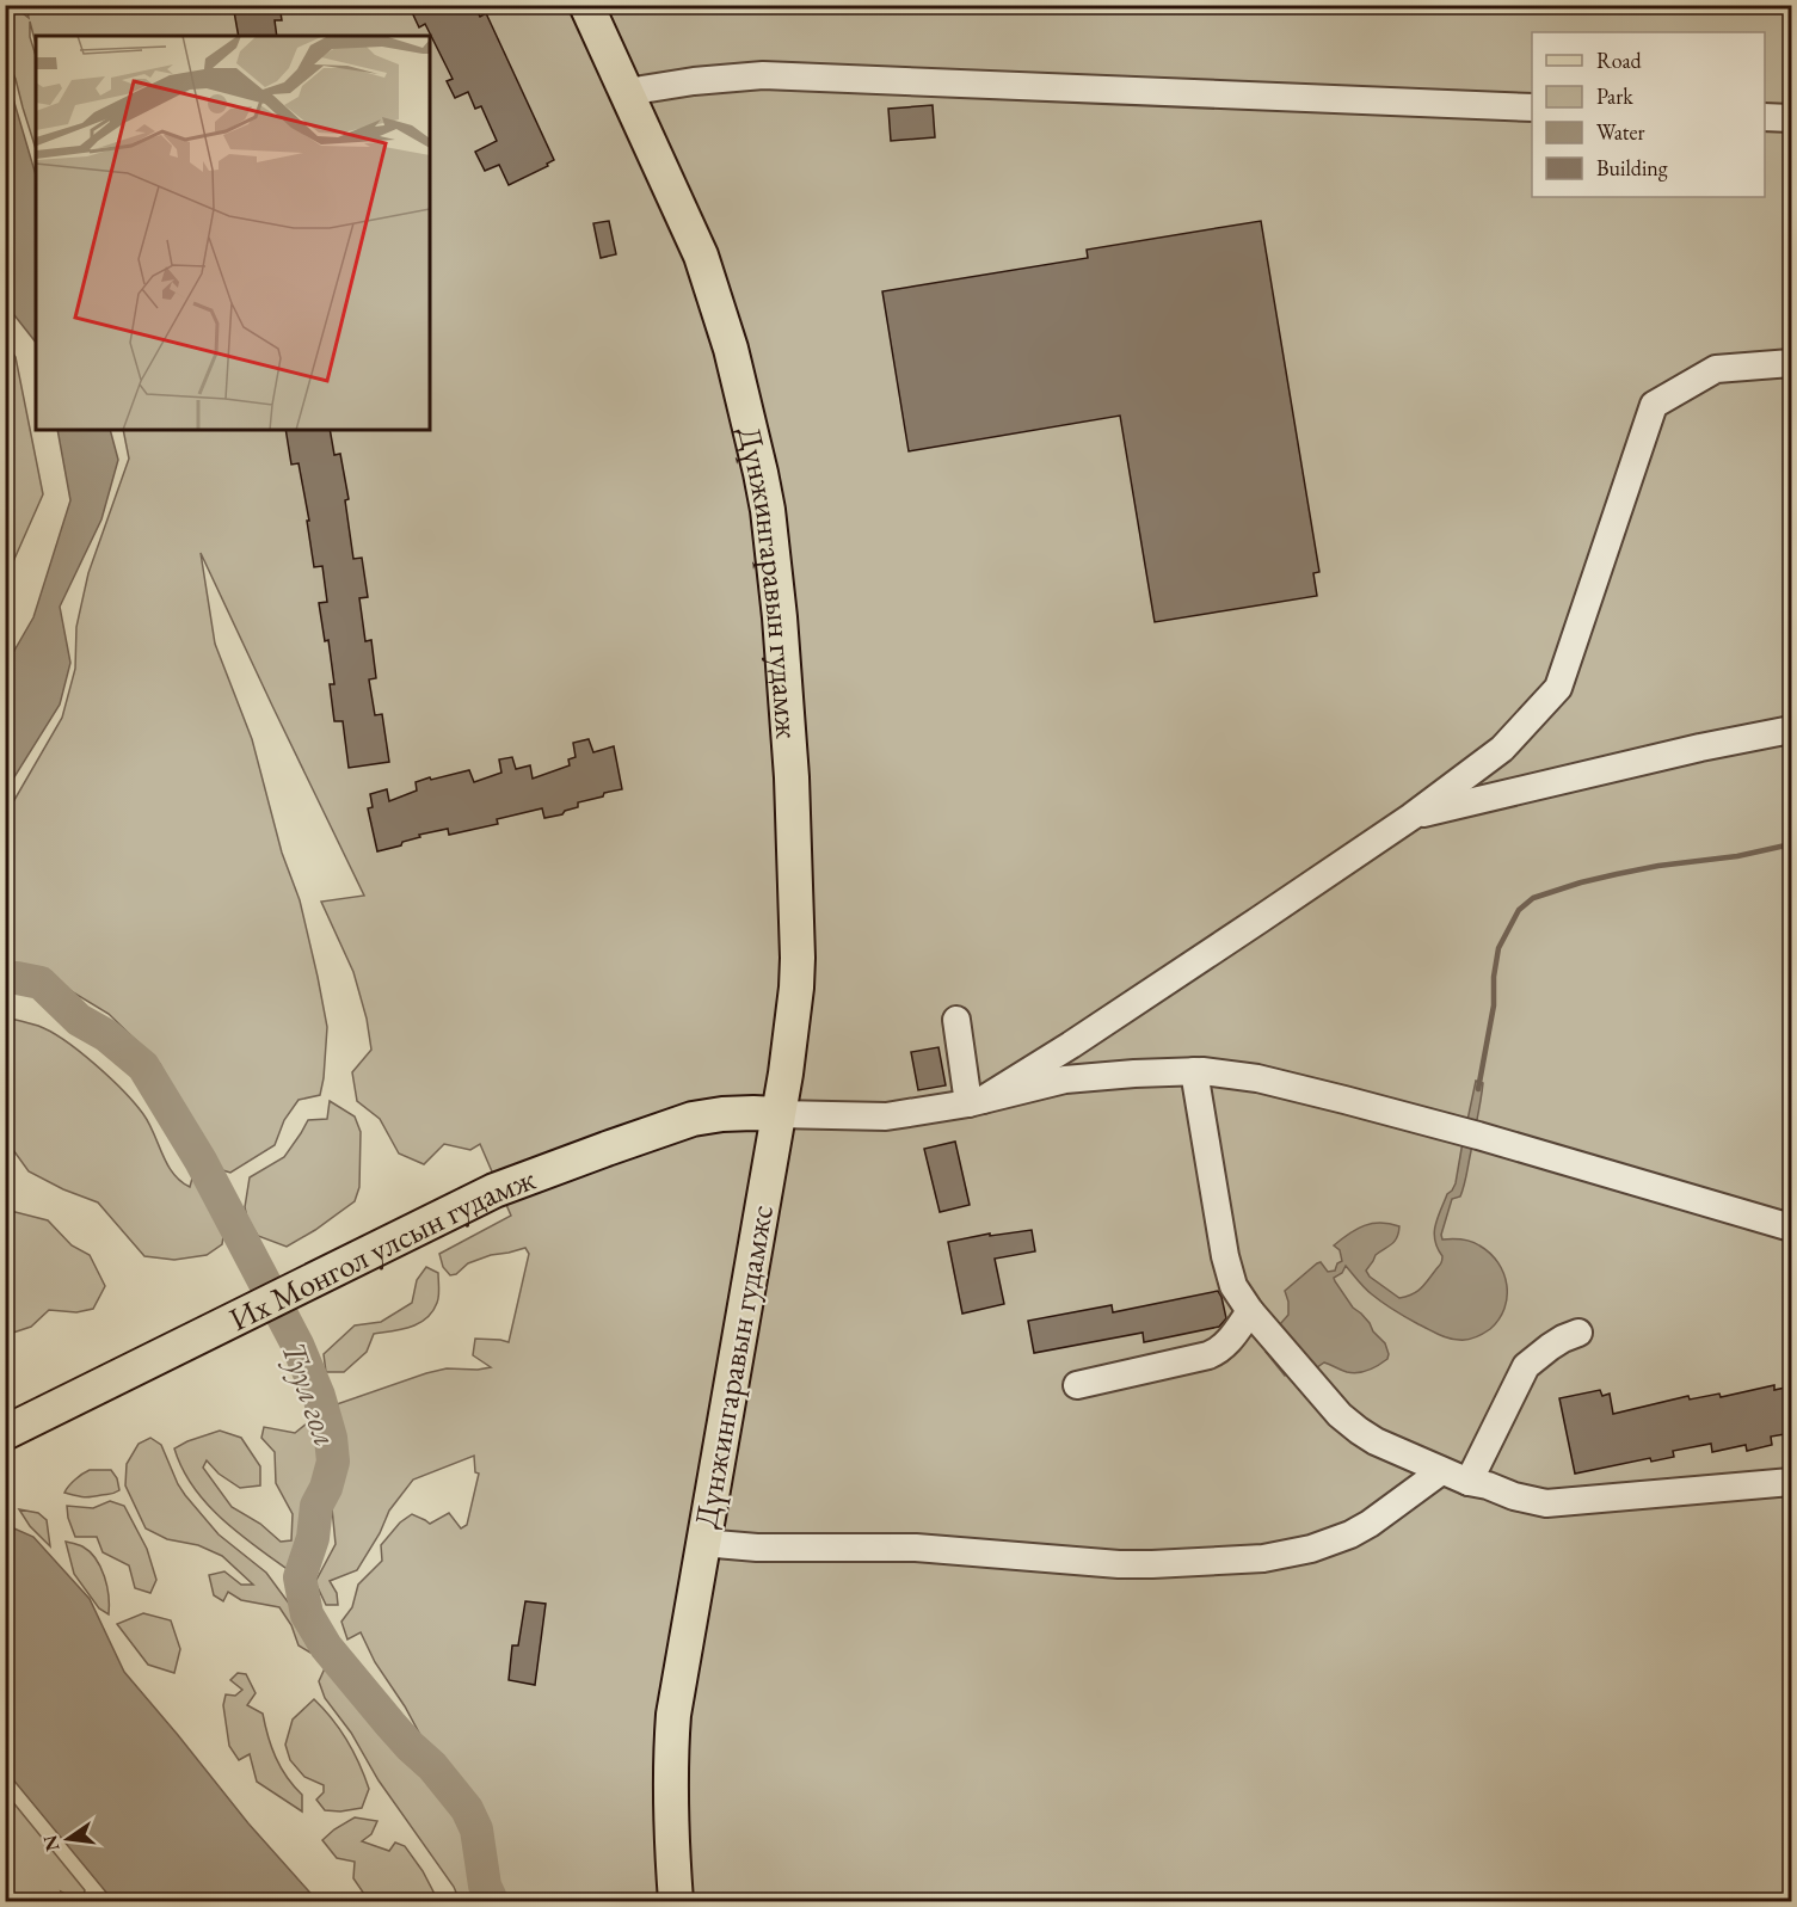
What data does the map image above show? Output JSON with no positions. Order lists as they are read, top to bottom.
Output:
{
  "streets": {
    "main road": ["Дүнжингаравын гудамж", "Их Монгол улсын гудамж", "Дүнжингаравын гудамжс"]
  },
  "crossings": [
    ["Дүнжингаравын гудамж", "Их Монгол улсын гудамж"],
    ["Дүнжингаравын гудамж", "Дүнжингаравын гудамжс"]
  ],
  "water": ["Туул гол"],
  "legend": [
    "Road",
    "Park",
    "Water",
    "Building"
  ],
  "north": "left"
}
